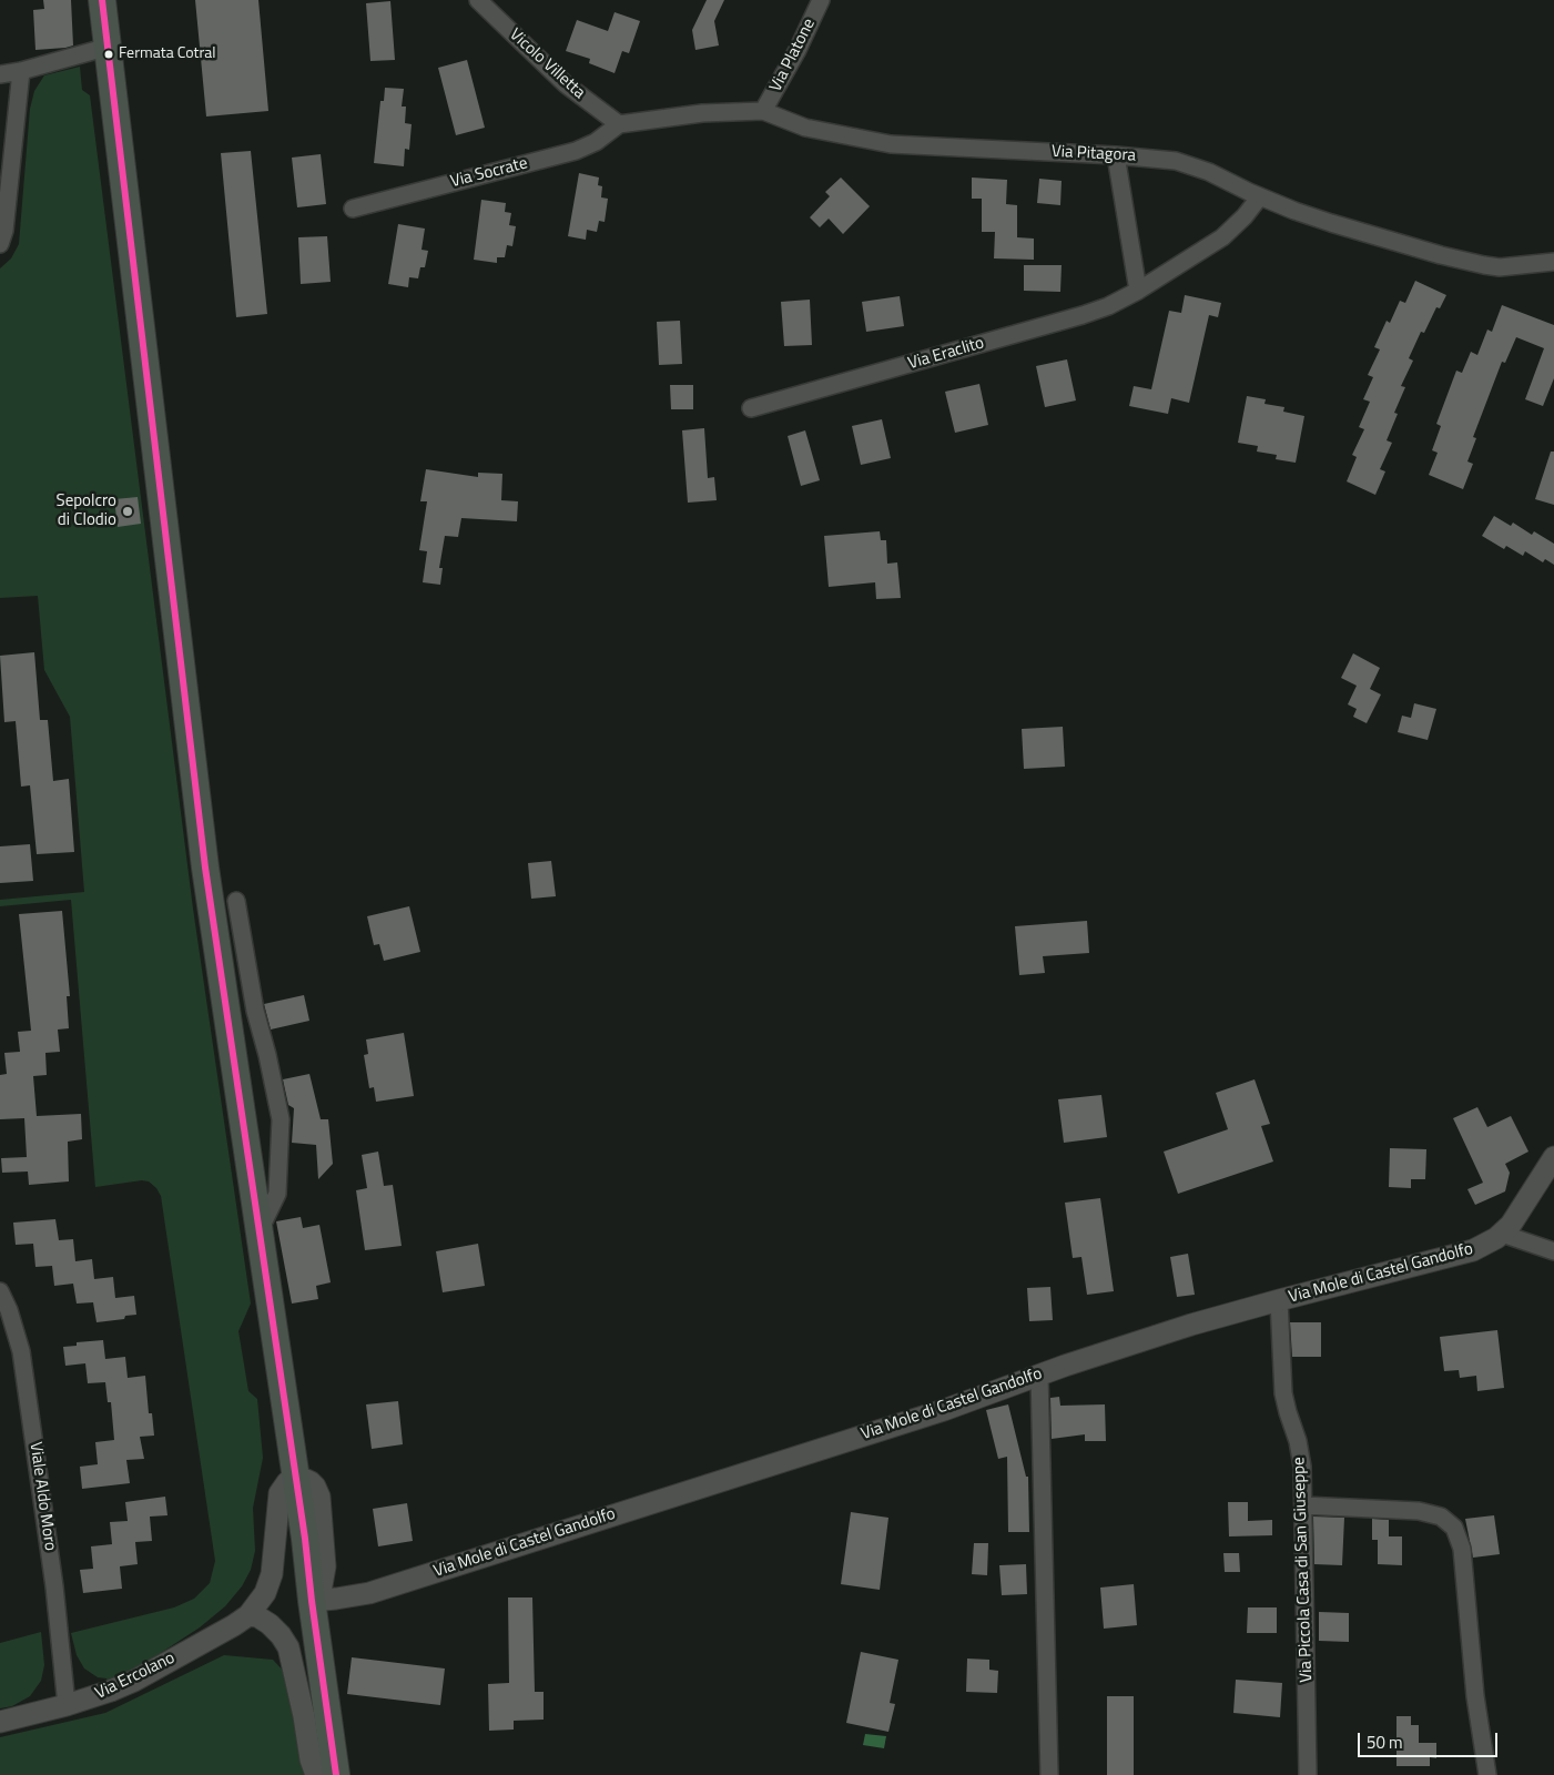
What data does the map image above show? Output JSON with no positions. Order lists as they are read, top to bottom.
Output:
{
  "streets": {
    "street": [
      "Via Platone",
      "Vicolo Villetta",
      "Via Pitagora",
      "Via Socrate",
      "Via Eraclito",
      "Via Mole di Castel Gandolfo",
      "Viale Aldo Moro",
      "Via Piccola Casa di San Giuseppe",
      "Via Ercolano"
    ]
  },
  "crossings": [
    ["Via Platone", "Via Pitagora"],
    ["Vicolo Villetta", "Via Pitagora"],
    ["Vicolo Villetta", "Via Socrate"],
    ["Via Pitagora", "Via Socrate"],
    ["Via Pitagora", "Via Eraclito"],
    ["Via Mole di Castel Gandolfo", "Via Piccola Casa di San Giuseppe"],
    ["Viale Aldo Moro", "Via Ercolano"]
  ],
  "places": ["Fermata Cotral", "Sepolcro di Clodio"],
  "scale_bar": "50 m"
}
